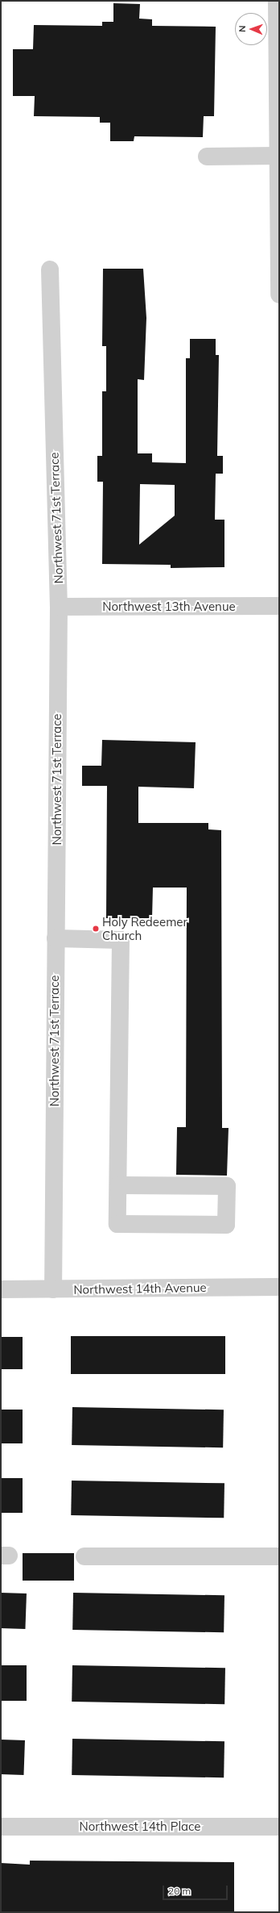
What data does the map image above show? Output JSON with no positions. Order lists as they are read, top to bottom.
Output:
{
  "streets": {
    "street": [
      "Northwest 71st Terrace",
      "Northwest 13th Avenue",
      "Northwest 14th Avenue",
      "Northwest 14th Place"
    ]
  },
  "crossings": [
    ["Northwest 71st Terrace", "Northwest 13th Avenue"],
    ["Northwest 71st Terrace", "Northwest 14th Avenue"]
  ],
  "places": ["Holy Redeemer Church"],
  "scale_bar": "20 m",
  "north": "left"
}
